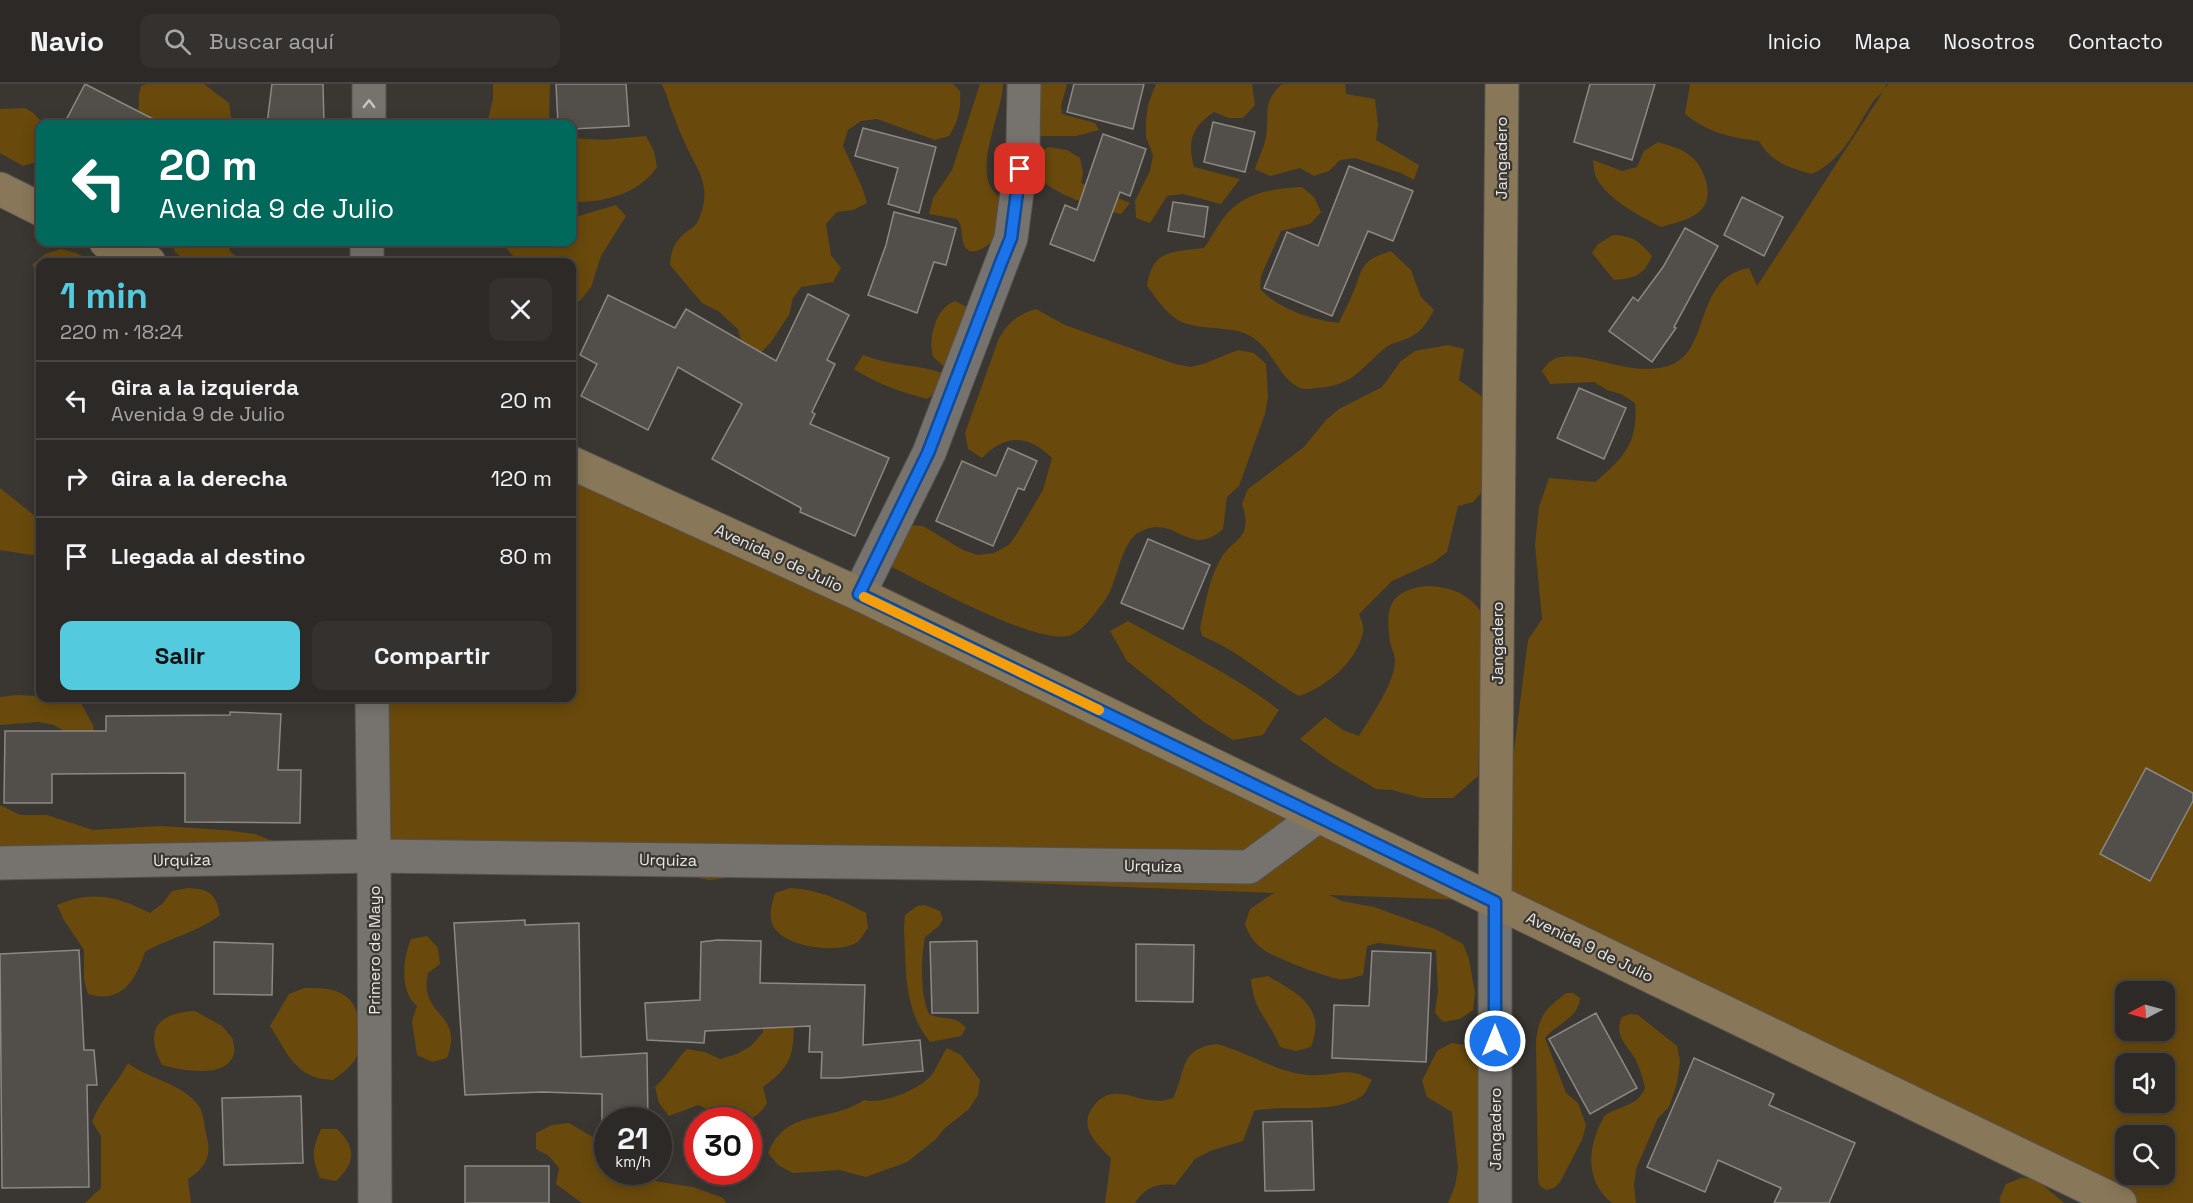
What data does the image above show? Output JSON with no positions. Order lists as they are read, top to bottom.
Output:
{
  "streets": {
    "main road": ["Jangadero", "Avenida 9 de Julio"],
    "street": ["Urquiza", "Primero de Mayo"]
  },
  "crossings": [
    ["Jangadero", "Avenida 9 de Julio"],
    ["Avenida 9 de Julio", "Urquiza"],
    ["Urquiza", "Primero de Mayo"]
  ],
  "north": "left",
  "page": {
    "header": "Navio",
    "search": "Buscar aquí",
    "nav": [
      "Inicio",
      "Mapa",
      "Nosotros",
      "Contacto"
    ],
    "turn": ["20 m", "Avenida 9 de Julio"],
    "heading": ["1 min", "220 m · 18:24"],
    "list": [
      {
        "name": "Gira a la izquierda",
        "note": "Avenida 9 de Julio",
        "value": "20 m"
      },
      {
        "name": "Gira a la derecha",
        "value": "120 m"
      },
      {
        "name": "Llegada al destino",
        "value": "80 m"
      }
    ],
    "buttons": ["Salir", "Compartir"],
    "speed": "21 km/h",
    "limit": "30"
  }
}
